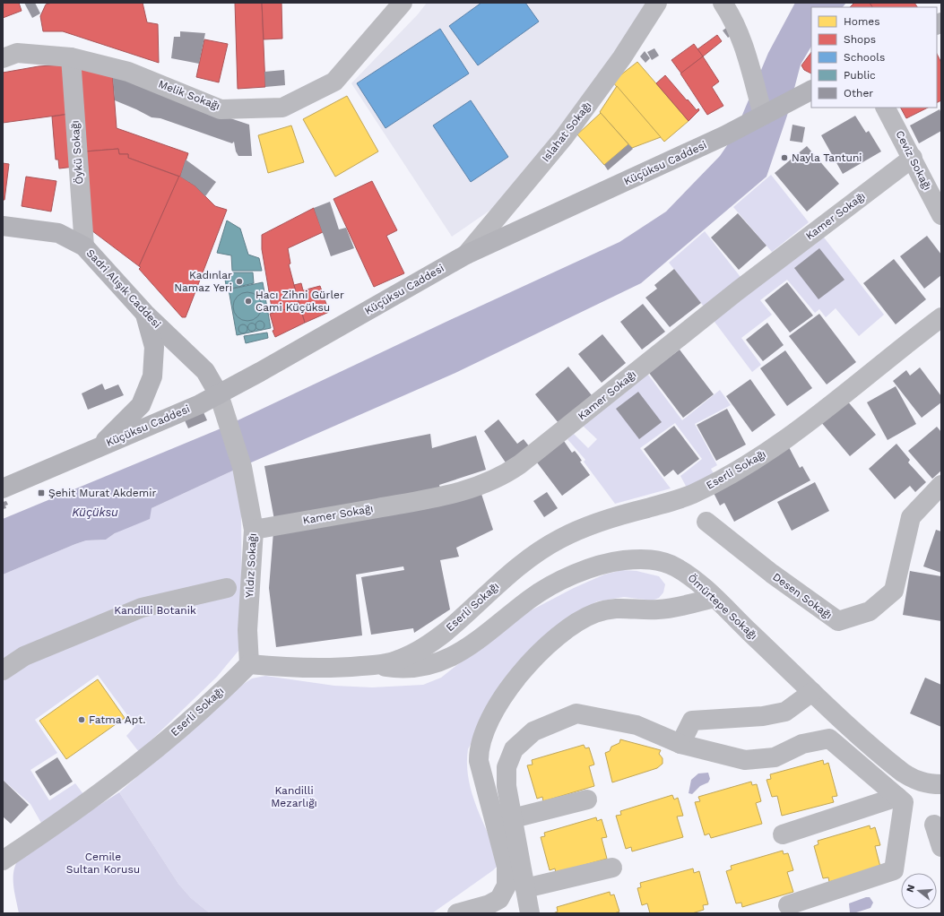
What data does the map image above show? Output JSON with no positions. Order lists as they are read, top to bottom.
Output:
{
  "streets": {
    "main road": ["Küçüksu Caddesi", "Sadri Alışık Caddesi"],
    "street": [
      "Melik Sokağı",
      "Islahat Sokağı",
      "Öykü Sokağı",
      "Ceviz Sokağı",
      "Kamer Sokağı",
      "Eserli Sokağı",
      "Yıldız Sokağı",
      "Desen Sokağı",
      "Ömürtepe Sokağı"
    ]
  },
  "crossings": [
    ["Melik Sokağı", "Öykü Sokağı"],
    ["Islahat Sokağı", "Küçüksu Caddesi"],
    ["Öykü Sokağı", "Sadri Alışık Caddesi"],
    ["Ceviz Sokağı", "Kamer Sokağı"],
    ["Küçüksu Caddesi", "Sadri Alışık Caddesi"],
    ["Küçüksu Caddesi", "Yıldız Sokağı"],
    ["Kamer Sokağı", "Yıldız Sokağı"],
    ["Sadri Alışık Caddesi", "Yıldız Sokağı"],
    ["Eserli Sokağı", "Yıldız Sokağı"],
    ["Eserli Sokağı", "Ömürtepe Sokağı"]
  ],
  "water": ["Küçüksu"],
  "parks": ["Kandilli Botanik", "Kandilli Mezarlığı", "Cemile Sultan Korusu"],
  "places": {
    "other": [
      "Nayla Tantuni",
      "Kadınlar Namaz Yeri",
      "Hacı Zihni Gürler Cami Küçüksu",
      "Fatma Apt."
    ],
    "transit": ["Şehit Murat Akdemir"]
  },
  "legend": [
    "Homes",
    "Shops",
    "Schools",
    "Public",
    "Other"
  ],
  "north": "left"
}
